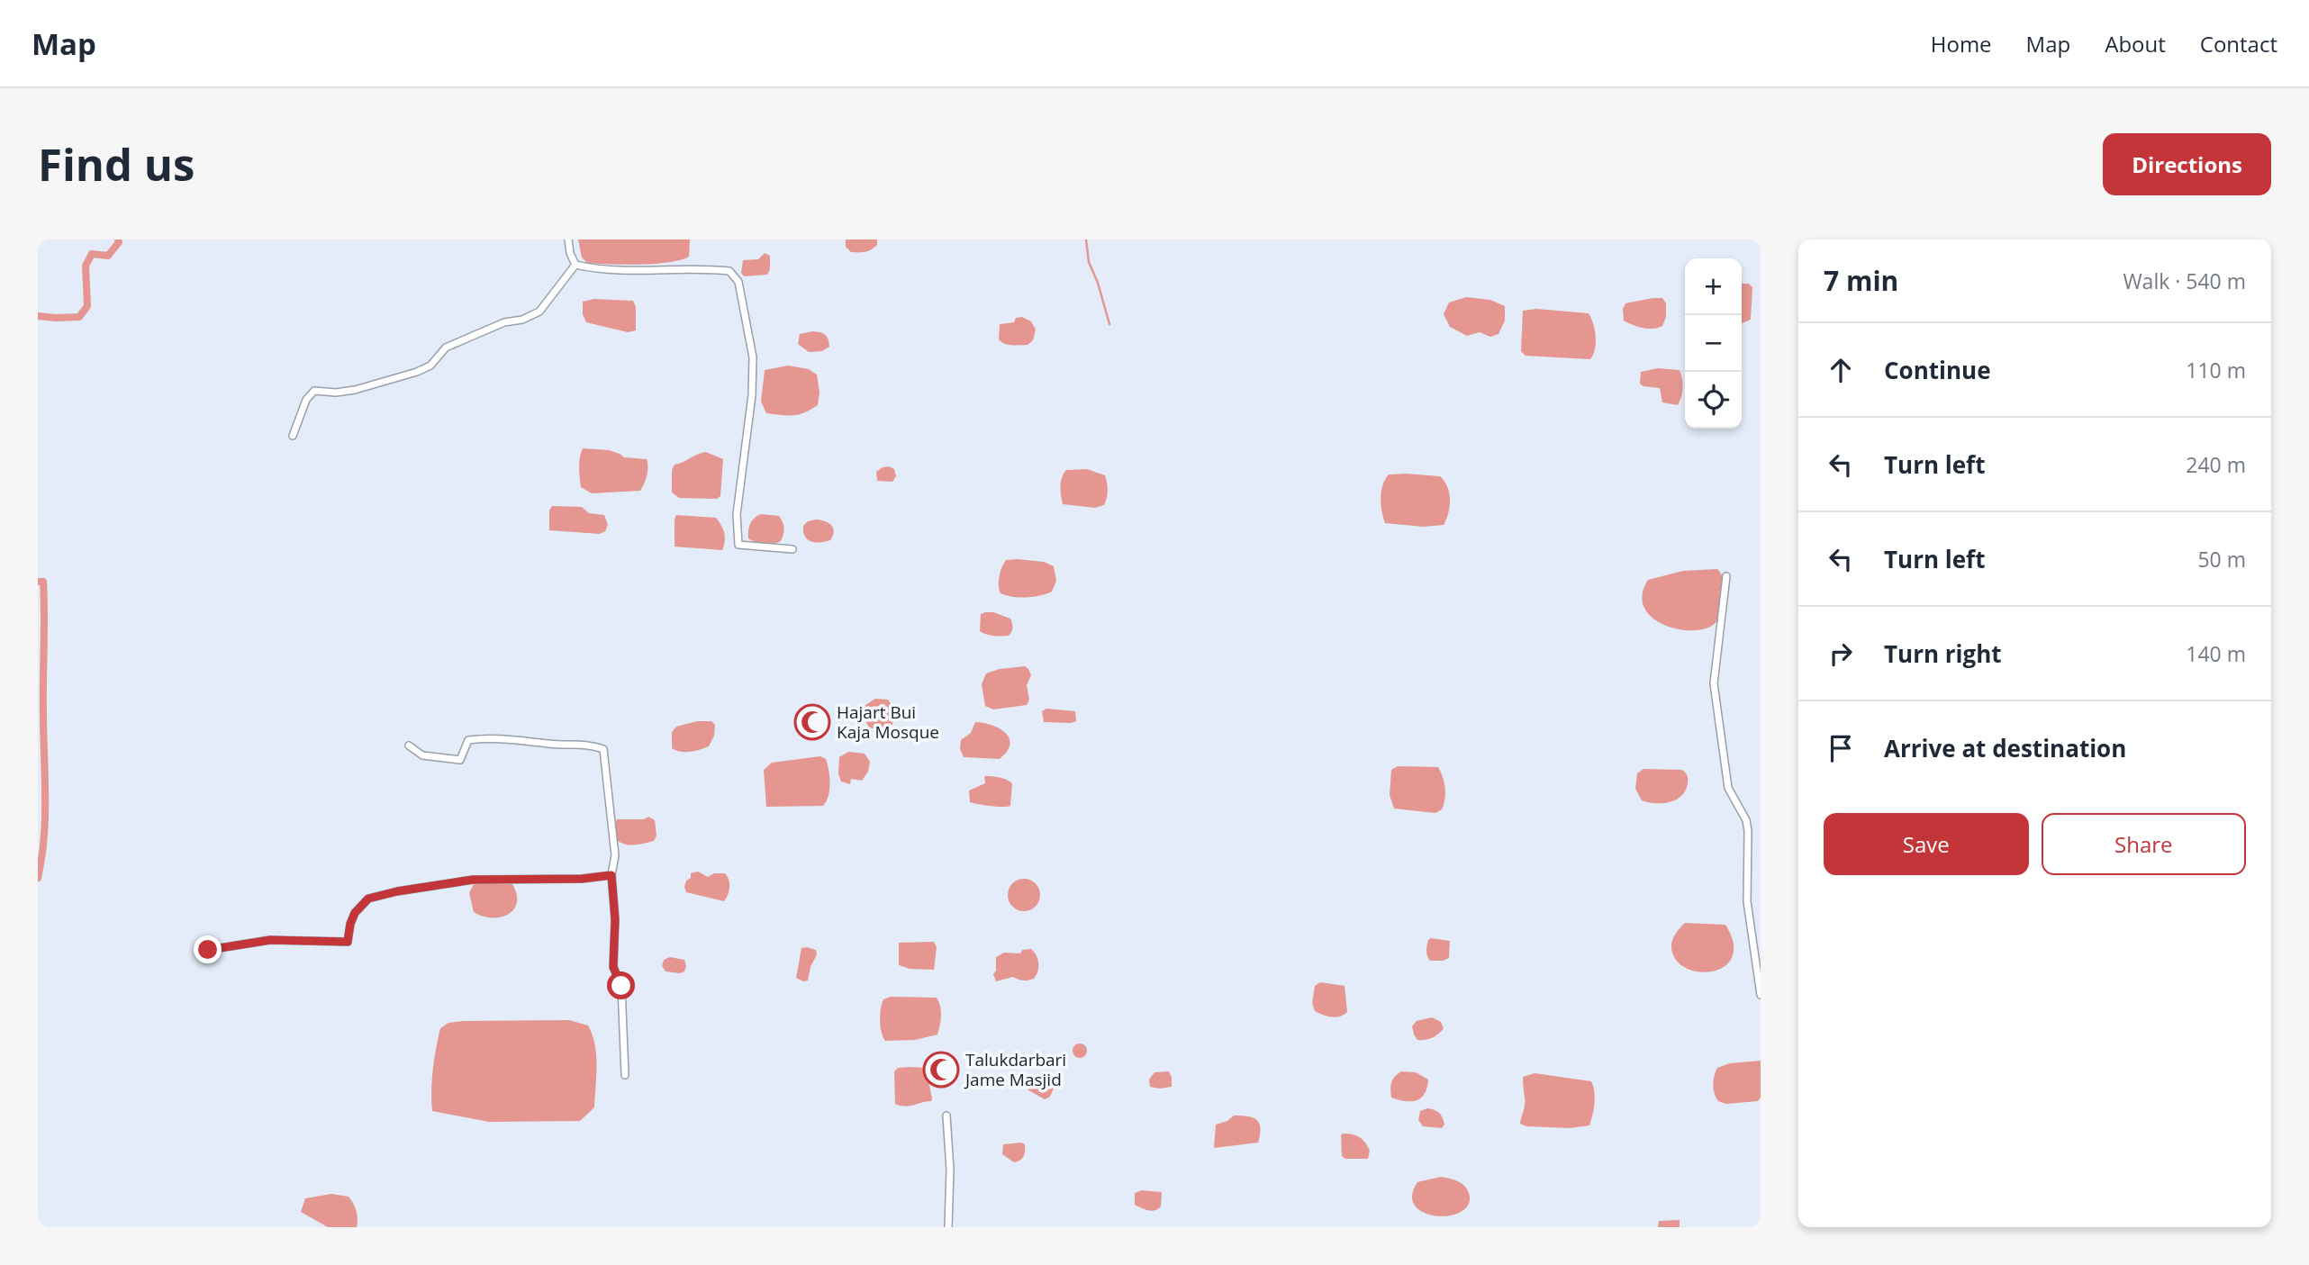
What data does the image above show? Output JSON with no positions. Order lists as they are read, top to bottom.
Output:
{
  "places": {
    "mosque": ["Hajart Bui Kaja Mosque", "Talukdarbari Jame Masjid"]
  },
  "page": {
    "header": "Map",
    "nav": [
      "Home",
      "Map",
      "About",
      "Contact"
    ],
    "buttons": [
      "Directions",
      ["Save", "Share"]
    ],
    "title": "Find us",
    "heading": ["7 min", "Walk · 540 m"],
    "map_buttons": ["+", "−"],
    "list": [
      ["Continue", "110 m"],
      ["Turn left", "240 m"],
      ["Turn left", "50 m"],
      ["Turn right", "140 m"],
      "Arrive at destination"
    ]
  }
}
